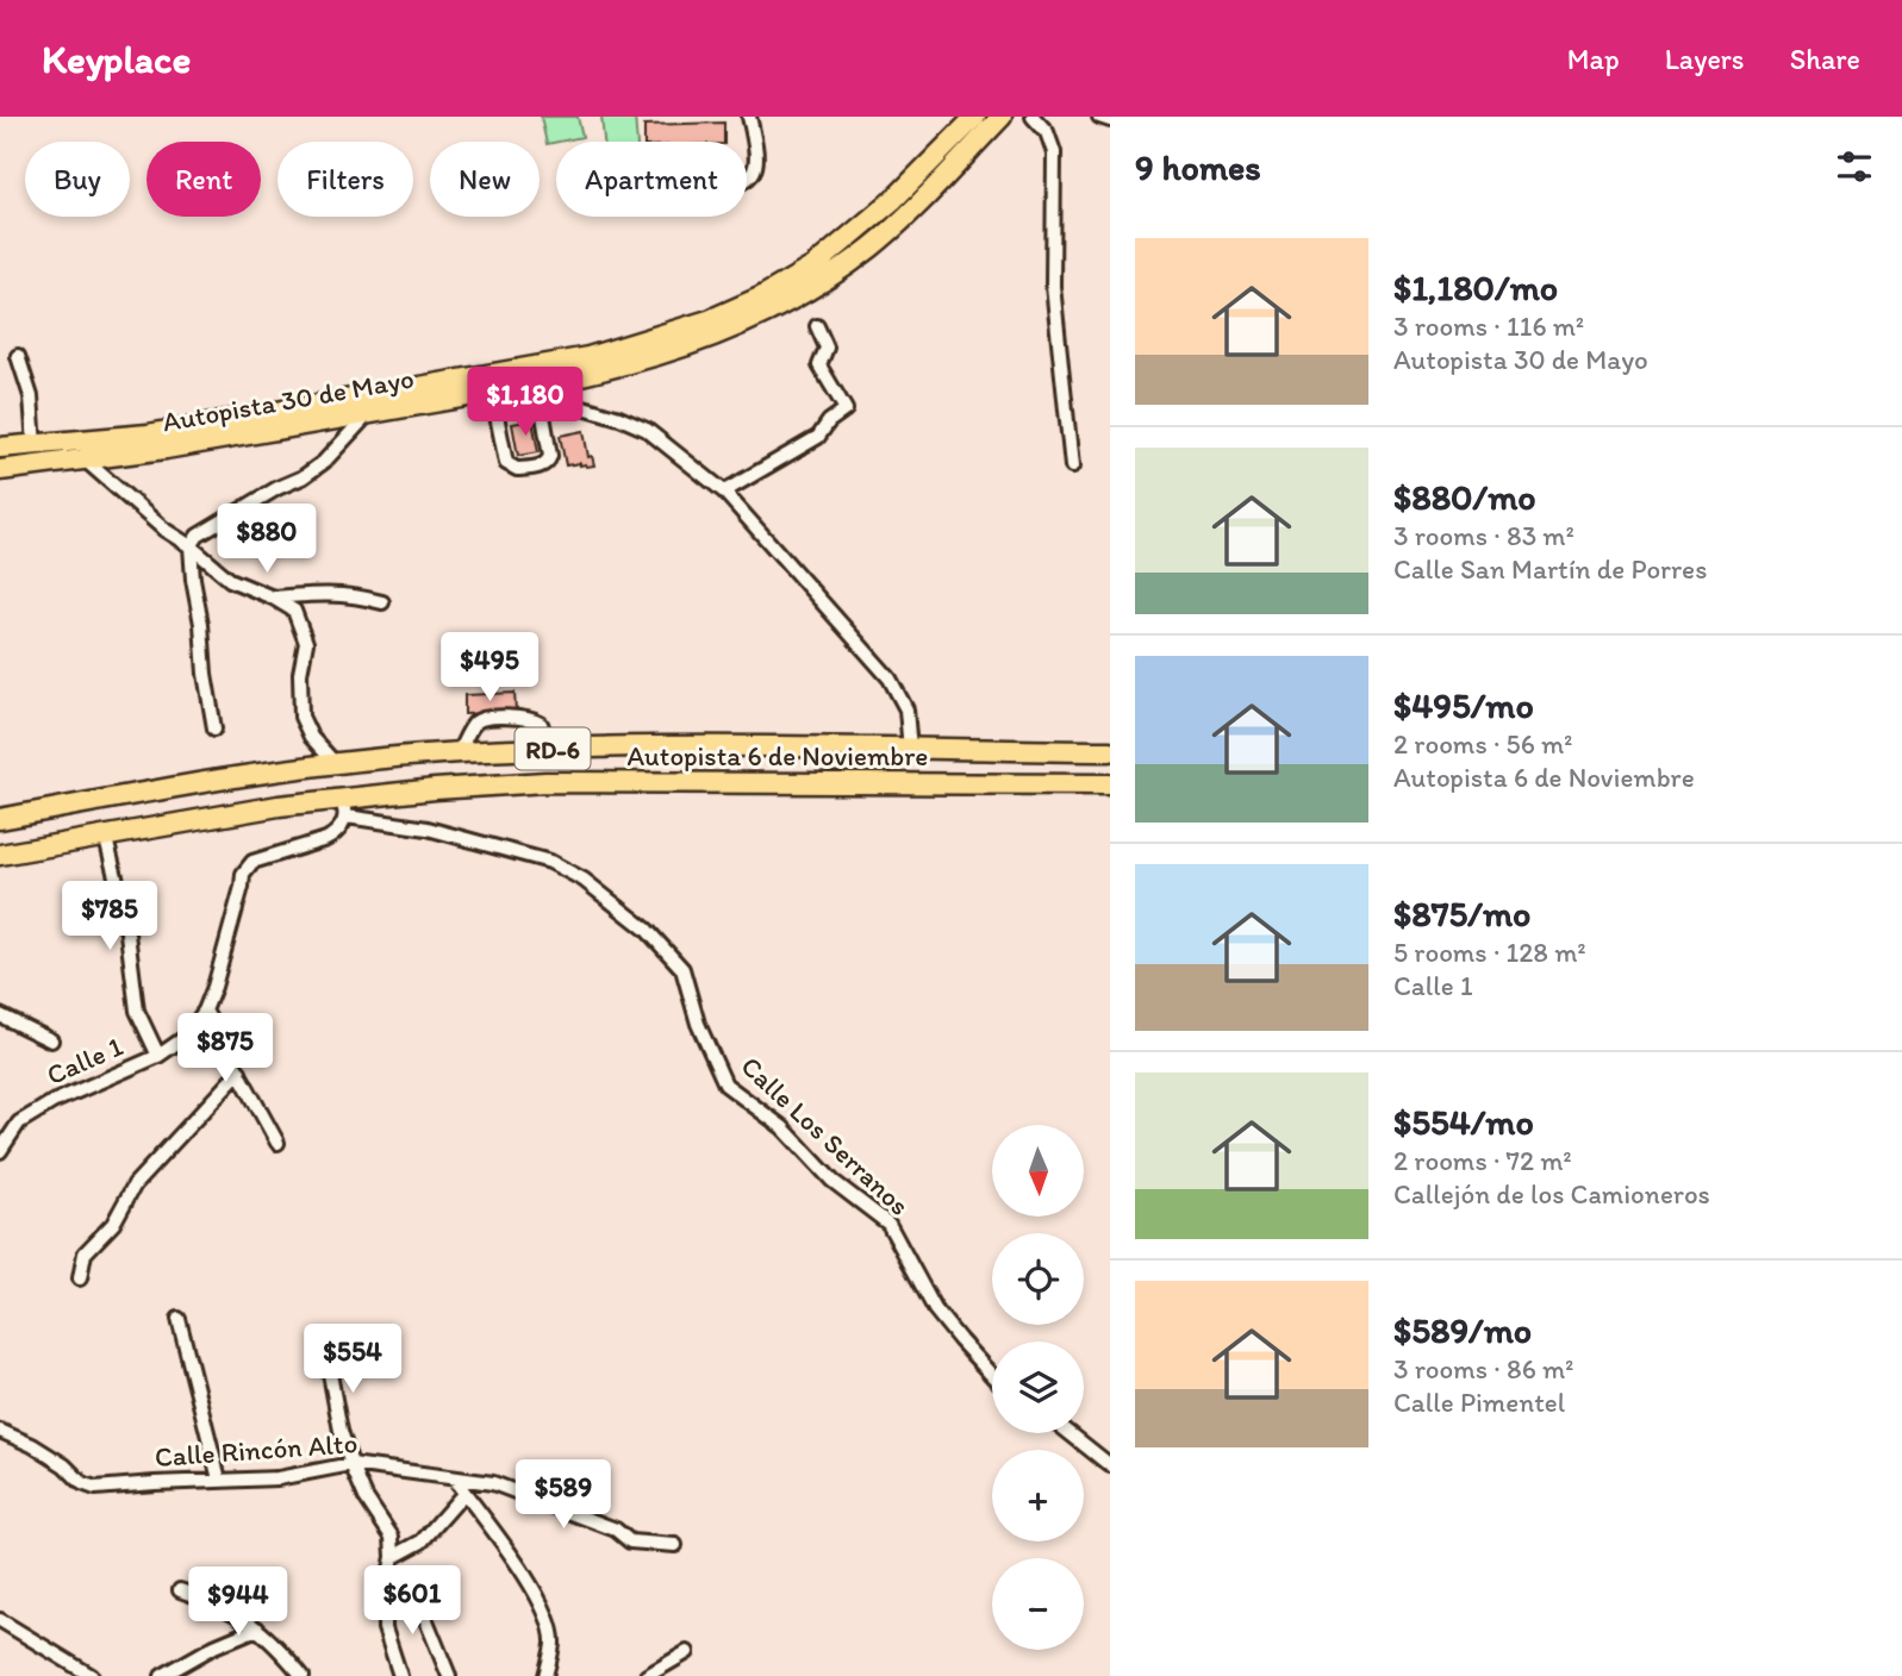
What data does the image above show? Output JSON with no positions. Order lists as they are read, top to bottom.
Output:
{
  "streets": {
    "highway": ["Autopista 30 de Mayo", "RD-6", "Autopista 6 de Noviembre"],
    "street": ["Calle 1", "Calle Los Serranos", "Calle Rincón Alto"]
  },
  "crossings": [
    ["Autopista 6 de Noviembre", "Calle 1"],
    ["Autopista 6 de Noviembre", "Calle Los Serranos"],
    ["Calle 1", "Calle Los Serranos"]
  ],
  "north": "bottom",
  "page": {
    "header": "Keyplace",
    "nav": ["Map", "Layers", "Share"],
    "heading": "9 homes",
    "chip": [
      "Buy",
      "Rent",
      "Filters",
      "New",
      "Apartment"
    ],
    "list": [
      {
        "name": "$1,180/mo",
        "note": "3 rooms · 116 m² · Autopista 30 de Mayo"
      },
      {
        "name": "$880/mo",
        "note": "3 rooms · 83 m² · Calle San Martín de Porres"
      },
      {
        "name": "$495/mo",
        "note": "2 rooms · 56 m² · Autopista 6 de Noviembre"
      },
      {
        "name": "$875/mo",
        "note": "5 rooms · 128 m² · Calle 1"
      },
      {
        "name": "$554/mo",
        "note": "2 rooms · 72 m² · Callejón de los Camioneros"
      },
      {
        "name": "$589/mo",
        "note": "3 rooms · 86 m² · Calle Pimentel"
      }
    ],
    "price": [
      "$1,180",
      "$880",
      "$495",
      "$785",
      "$875",
      "$554",
      "$589",
      "$601",
      "$944"
    ],
    "map_buttons": ["+", "−"]
  }
}
